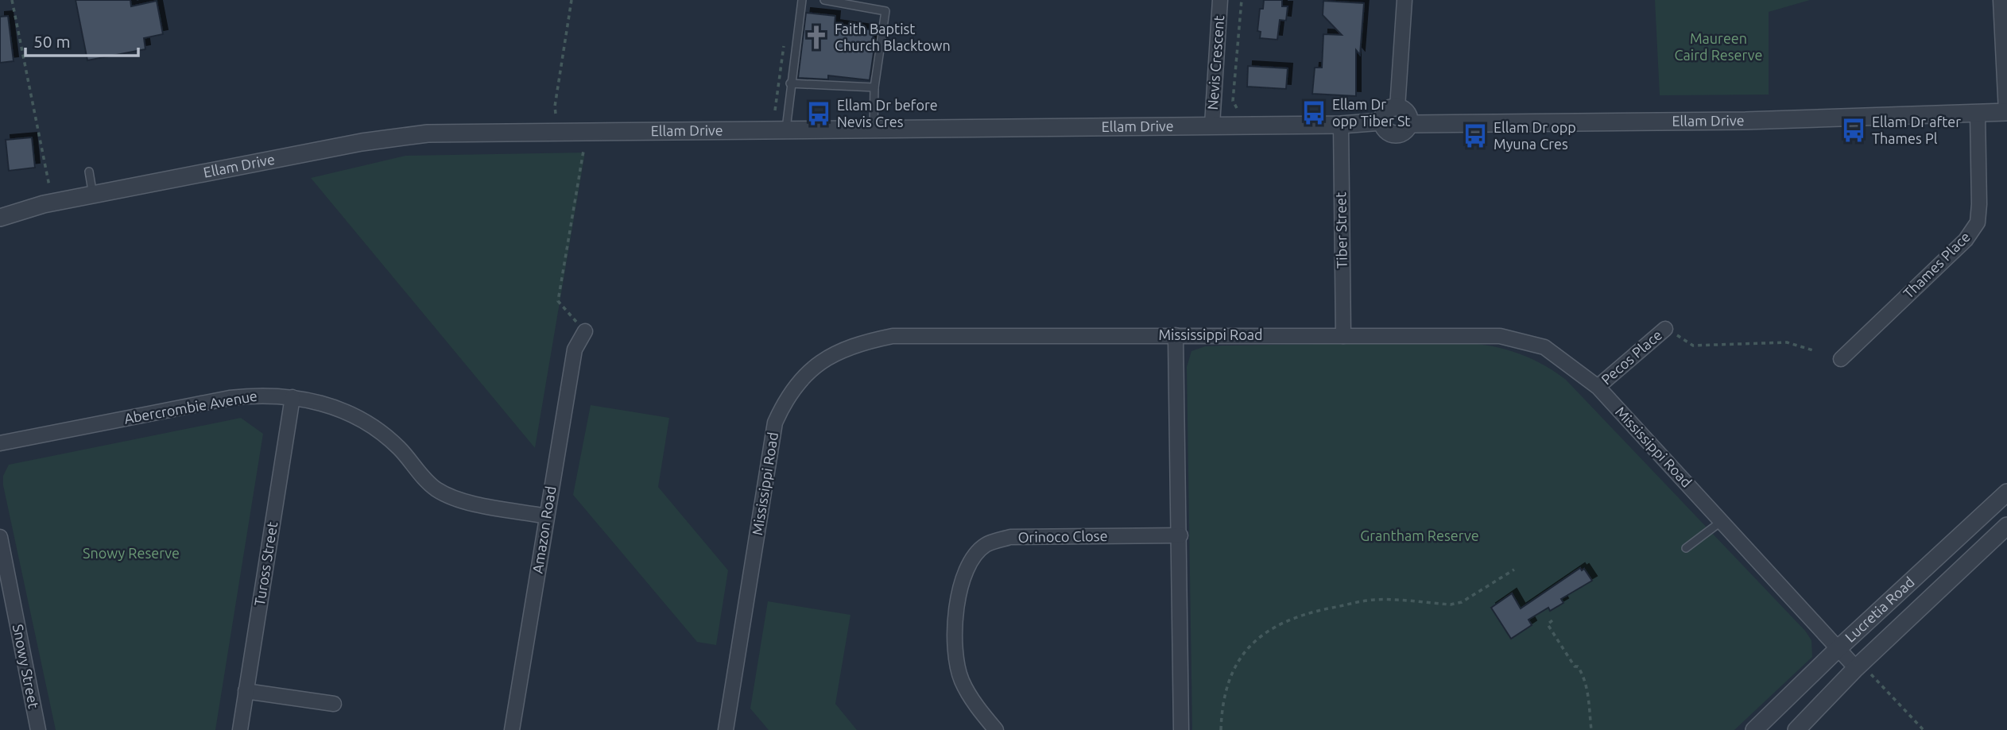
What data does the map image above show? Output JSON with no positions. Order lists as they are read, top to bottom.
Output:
{
  "streets": {
    "street": [
      "Nevis Crescent",
      "Ellam Drive",
      "Tiber Street",
      "Thames Place",
      "Mississippi Road",
      "Pecos Place",
      "Abercrombie Avenue",
      "Amazon Road",
      "Orinoco Close",
      "Tuross Street",
      "Lucretia Road",
      "Snowy Street"
    ]
  },
  "crossings": [
    ["Nevis Crescent", "Ellam Drive"],
    ["Ellam Drive", "Tiber Street"],
    ["Ellam Drive", "Thames Place"],
    ["Tiber Street", "Mississippi Road"],
    ["Mississippi Road", "Pecos Place"],
    ["Mississippi Road", "Lucretia Road"],
    ["Abercrombie Avenue", "Amazon Road"],
    ["Abercrombie Avenue", "Tuross Street"]
  ],
  "parks": ["Maureen Caird Reserve", "Grantham Reserve", "Snowy Reserve"],
  "places": {
    "church": ["Faith Baptist Church Blacktown"],
    "bus stop": [
      "Ellam Dr opp Tiber St",
      "Ellam Dr before Nevis Cres",
      "Ellam Dr after Thames Pl",
      "Ellam Dr opp Myuna Cres"
    ]
  },
  "scale_bar": "50 m"
}
